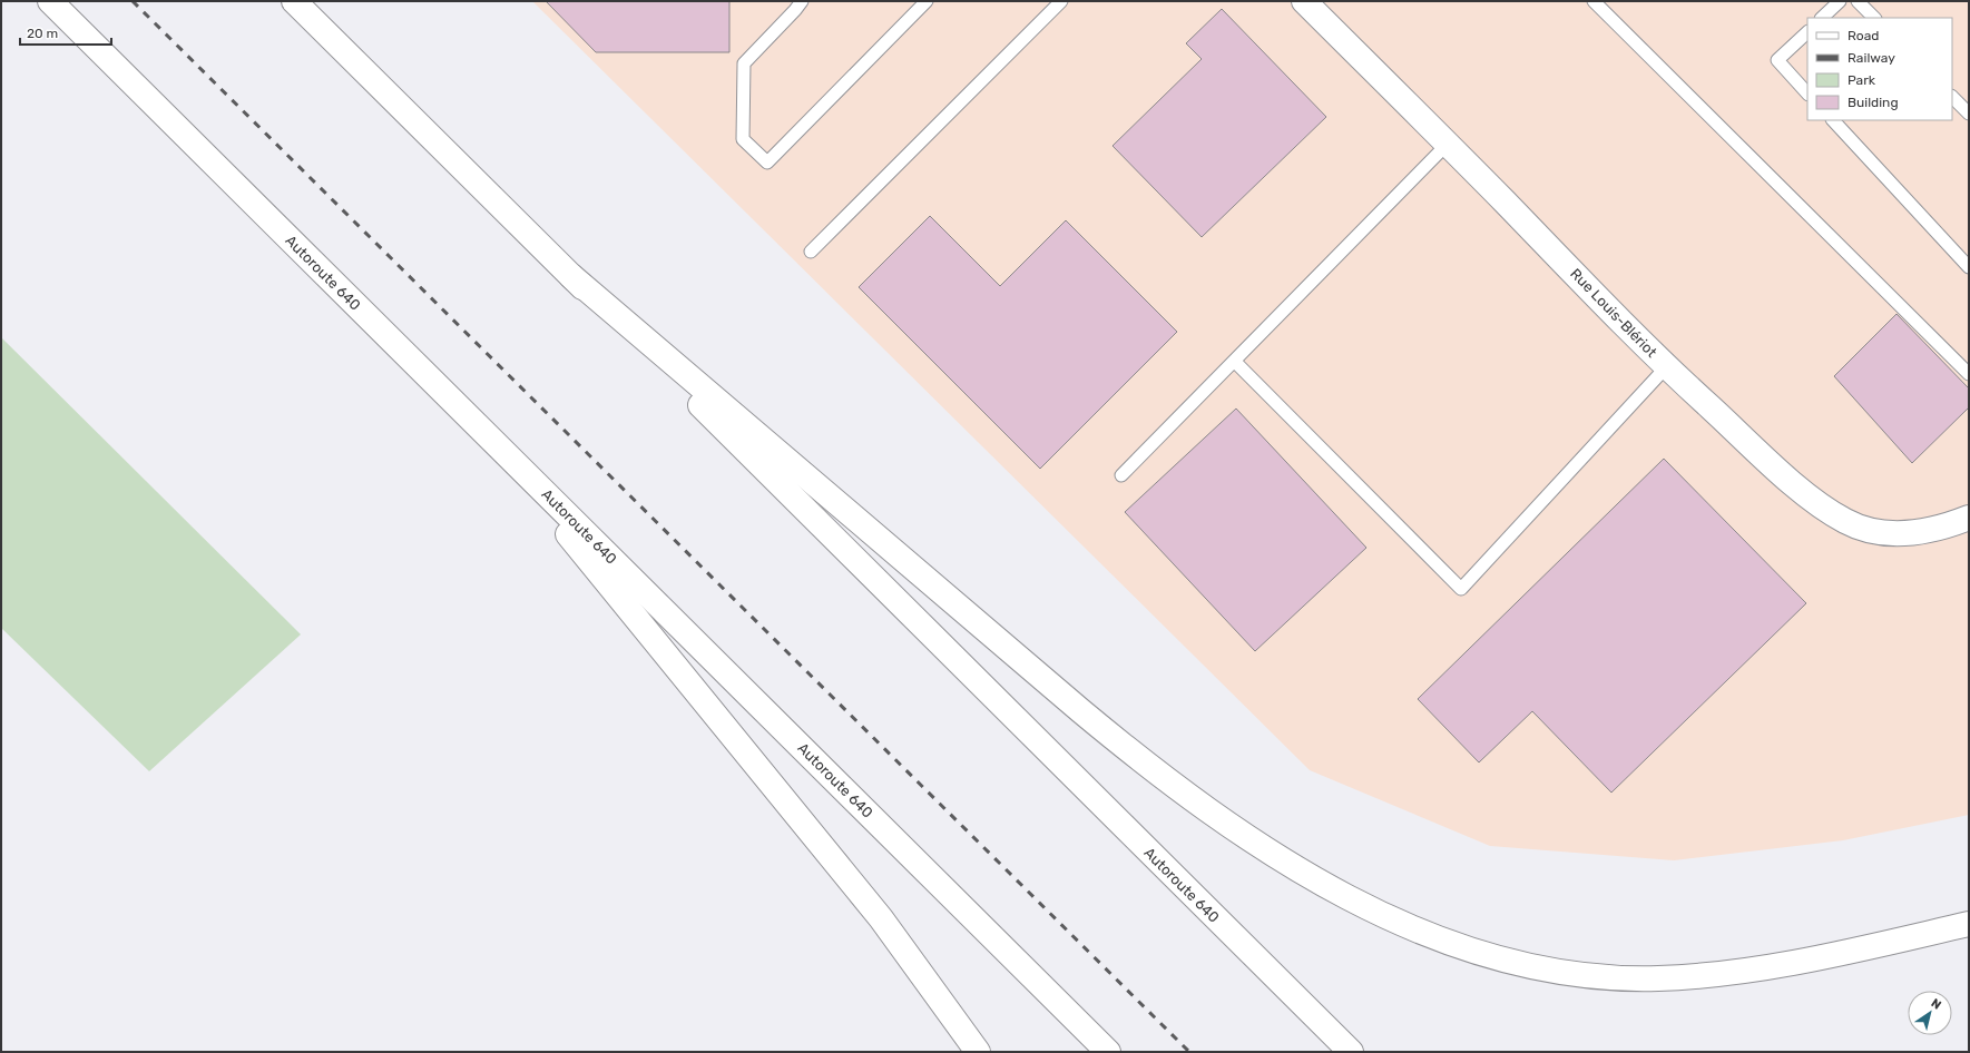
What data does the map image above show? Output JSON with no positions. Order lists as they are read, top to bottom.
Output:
{
  "streets": {
    "main road": ["Autoroute 640", "Rue Louis-Blériot"]
  },
  "legend": [
    "Road",
    "Railway",
    "Park",
    "Building"
  ],
  "scale_bar": "20 m",
  "north": "top right"
}
